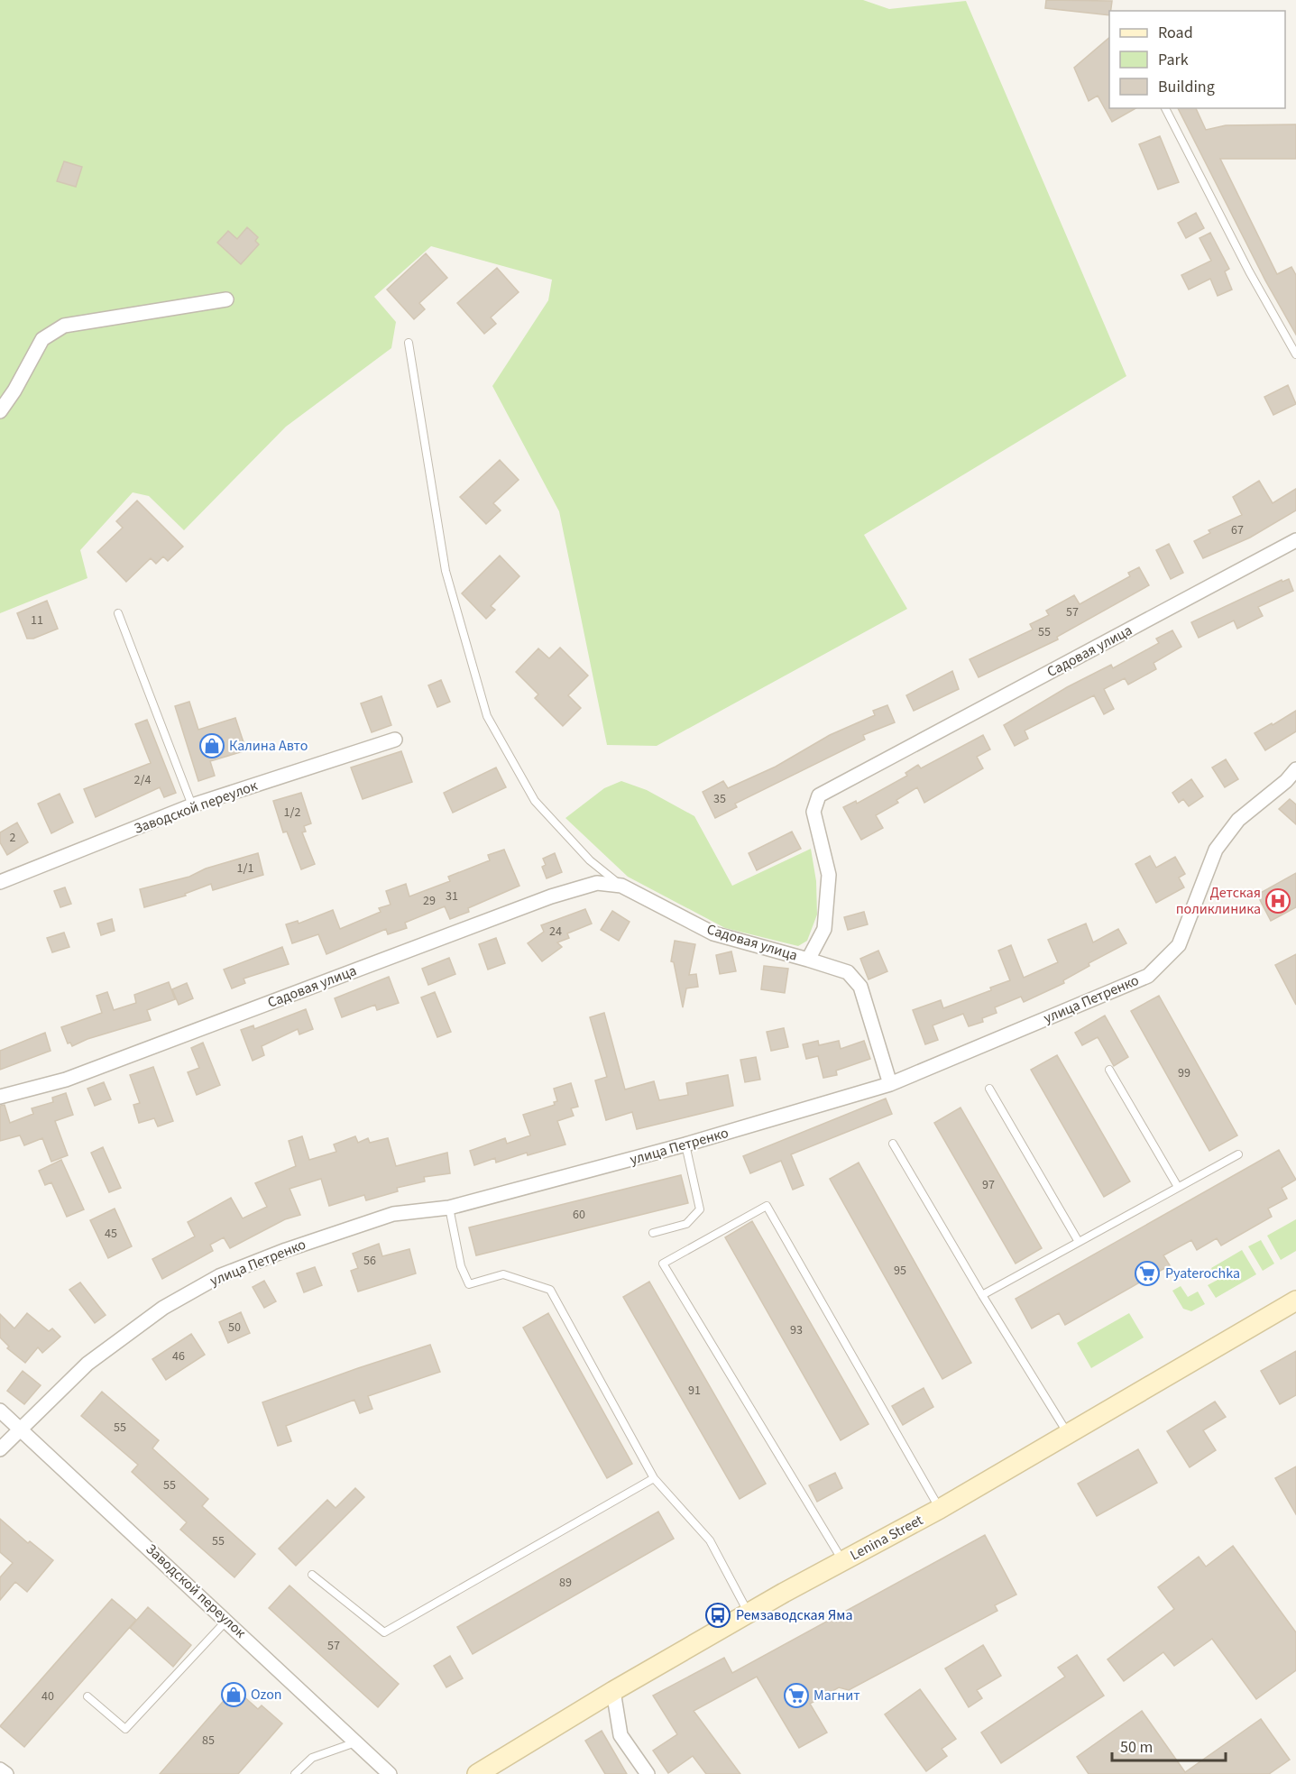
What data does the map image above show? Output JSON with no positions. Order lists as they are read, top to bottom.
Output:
{
  "streets": {
    "street": [
      "Садовая улица",
      "Заводской переулок",
      "улица Петренко",
      "Lenina Street"
    ]
  },
  "crossings": [
    ["Заводской переулок", "улица Петренко"]
  ],
  "places": {
    "shop": ["Калина Авто", "Ozon"],
    "hospital": ["Детская поликлиника"],
    "supermarket": ["Pyaterochka", "Магнит"],
    "bus stop": ["Ремзаводская Яма"]
  },
  "house_numbers": [
    "67",
    "57",
    "11",
    "55",
    "2/4",
    "35",
    "1/2",
    "2",
    "1/1",
    "31",
    "29",
    "24",
    "99",
    "97",
    "60",
    "45",
    "56",
    "95",
    "50",
    "93",
    "46",
    "91",
    "55",
    "55",
    "55",
    "89",
    "57",
    "40",
    "85"
  ],
  "legend": ["Road", "Park", "Building"],
  "scale_bar": "50 m"
}
